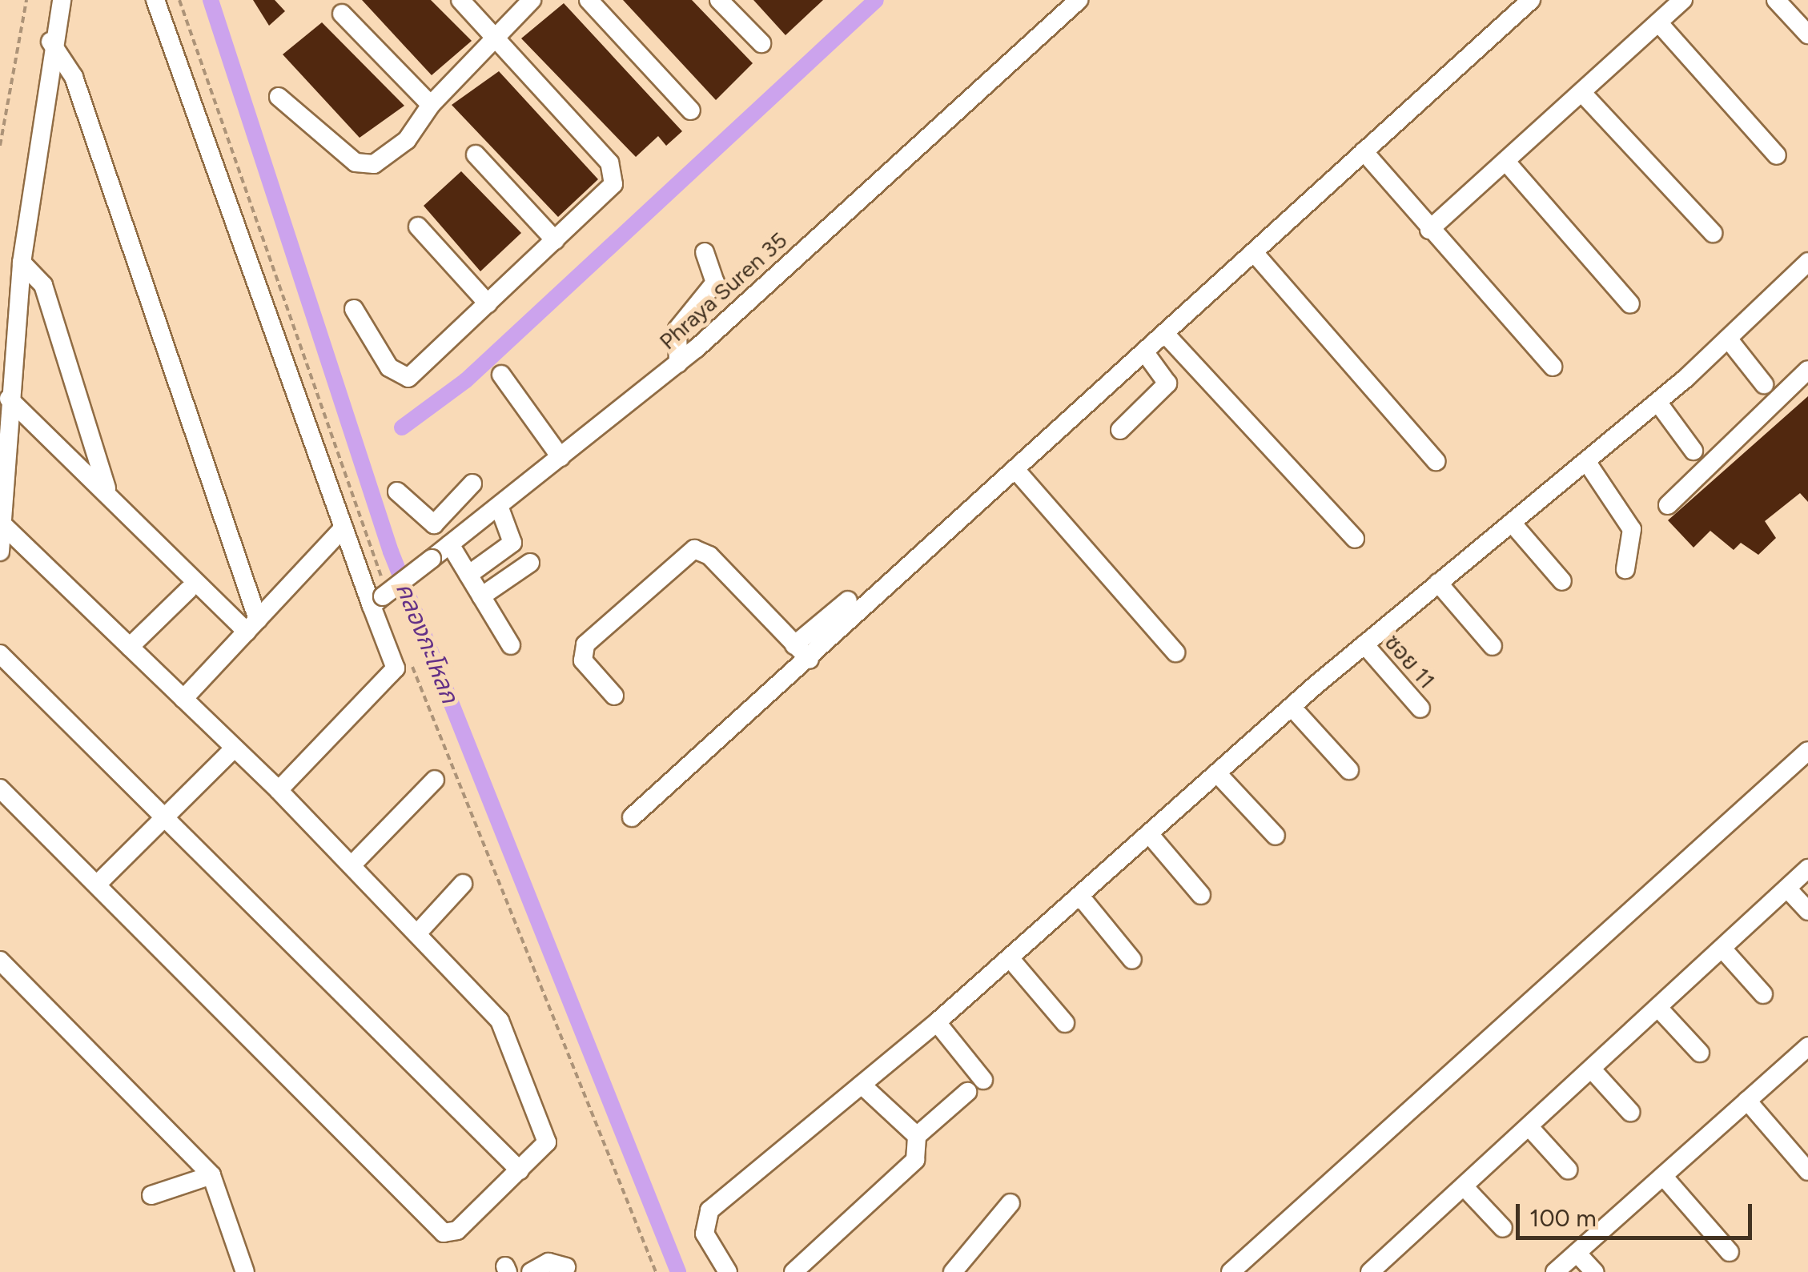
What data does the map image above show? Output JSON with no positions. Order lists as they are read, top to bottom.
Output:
{
  "streets": {
    "street": ["Phraya Suren 35", "ซอย 11"]
  },
  "water": ["คลองกะโหลก"],
  "scale_bar": "100 m"
}
